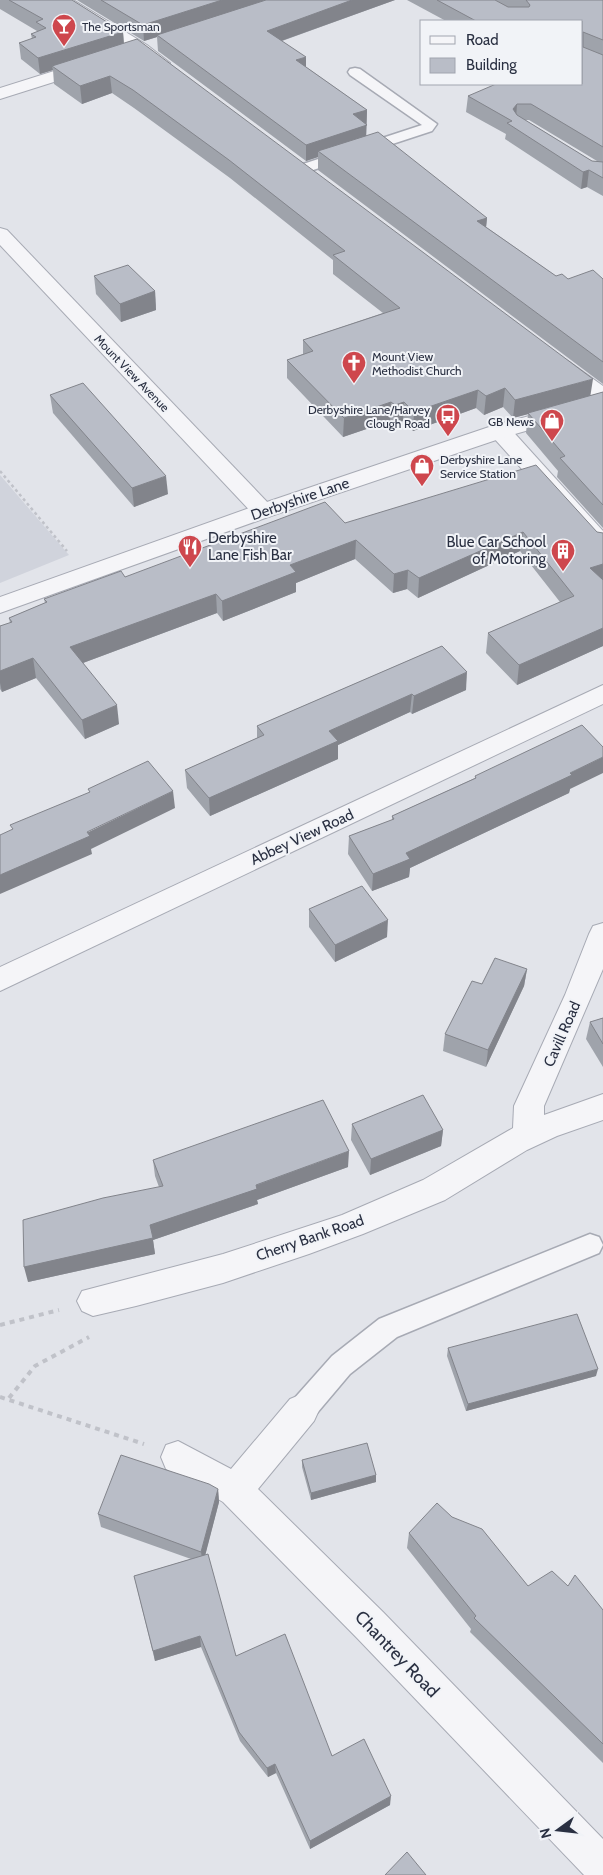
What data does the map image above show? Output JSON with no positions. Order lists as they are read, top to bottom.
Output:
{
  "streets": {
    "street": [
      "Mount View Avenue",
      "Derbyshire Lane",
      "Abbey View Road",
      "Cavill Road",
      "Cherry Bank Road",
      "Chantrey Road"
    ]
  },
  "crossings": [
    ["Mount View Avenue", "Derbyshire Lane"],
    ["Cavill Road", "Cherry Bank Road"]
  ],
  "places": {
    "bar": ["The Sportsman"],
    "church": ["Mount View Methodist Church"],
    "bus stop": ["Derbyshire Lane/Harvey Clough Road"],
    "shop": ["GB News", "Derbyshire Lane Service Station"],
    "restaurant": ["Derbyshire Lane Fish Bar"],
    "building": ["Blue Car School of Motoring"]
  },
  "legend": ["Road", "Building"],
  "north": "left"
}
